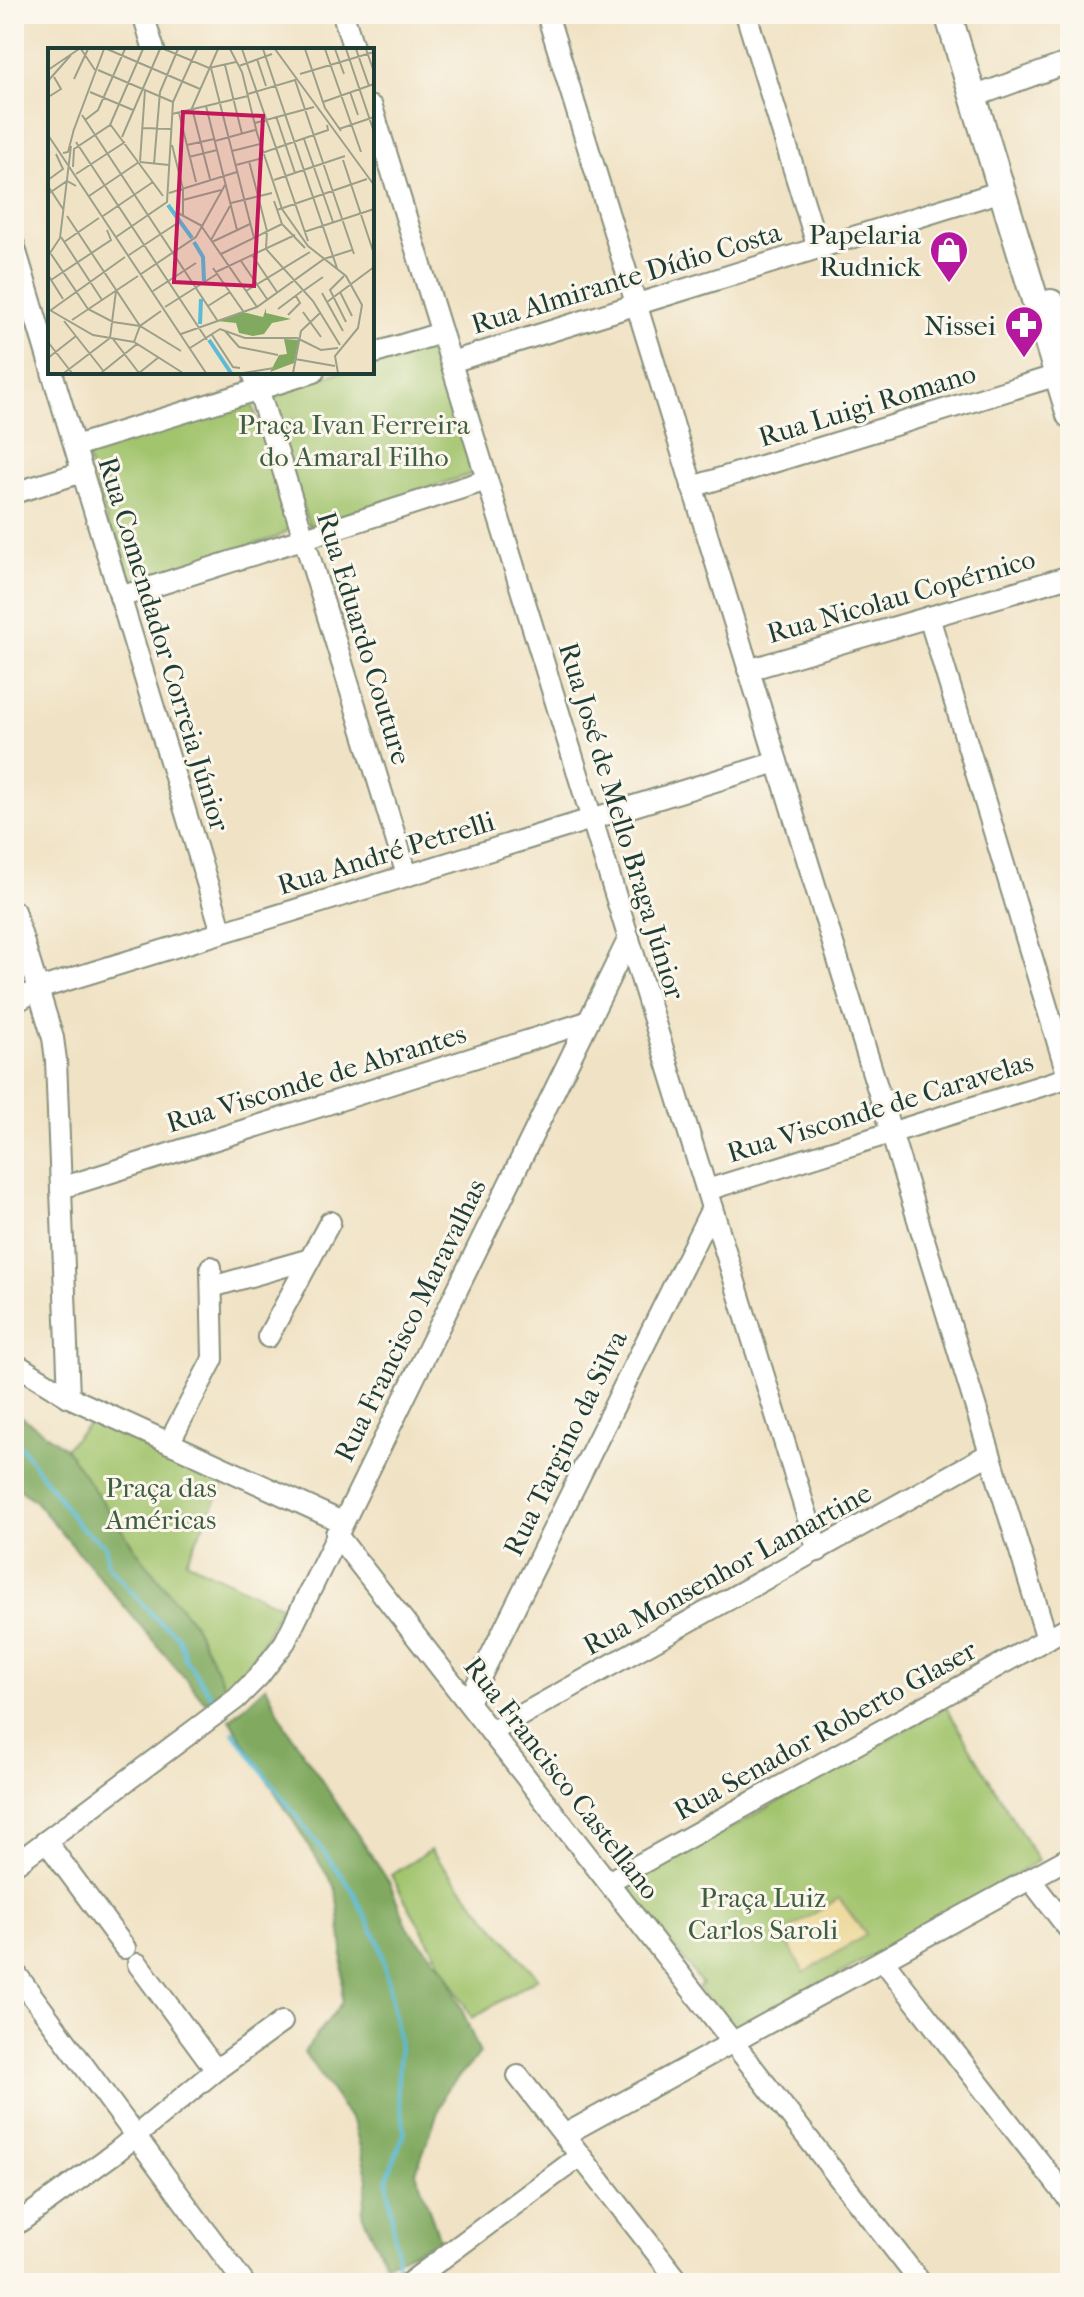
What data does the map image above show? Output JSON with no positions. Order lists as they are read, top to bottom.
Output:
{
  "streets": {
    "street": [
      "Rua Almirante Dídio Costa",
      "Rua Luigi Romano",
      "Rua Nicolau Copérnico",
      "Rua Eduardo Couture",
      "Rua Comendador Correia Júnior",
      "Rua José de Mello Braga Júnior",
      "Rua André Petrelli",
      "Rua Visconde de Abrantes",
      "Rua Visconde de Caravelas",
      "Rua Francisco Maravalhas",
      "Rua Targino da Silva",
      "Rua Monsenhor Lamartine",
      "Rua Senador Roberto Glaser",
      "Rua Francisco Castellano"
    ]
  },
  "crossings": [
    ["Rua Almirante Dídio Costa", "Rua José de Mello Braga Júnior"],
    ["Rua Eduardo Couture", "Rua André Petrelli"],
    ["Rua Comendador Correia Júnior", "Rua André Petrelli"],
    ["Rua José de Mello Braga Júnior", "Rua André Petrelli"],
    ["Rua José de Mello Braga Júnior", "Rua Visconde de Caravelas"],
    ["Rua José de Mello Braga Júnior", "Rua Francisco Maravalhas"],
    ["Rua José de Mello Braga Júnior", "Rua Targino da Silva"],
    ["Rua José de Mello Braga Júnior", "Rua Monsenhor Lamartine"],
    ["Rua Visconde de Abrantes", "Rua Francisco Maravalhas"],
    ["Rua Visconde de Caravelas", "Rua Targino da Silva"],
    ["Rua Francisco Maravalhas", "Rua Francisco Castellano"],
    ["Rua Targino da Silva", "Rua Francisco Castellano"],
    ["Rua Monsenhor Lamartine", "Rua Francisco Castellano"],
    ["Rua Senador Roberto Glaser", "Rua Francisco Castellano"]
  ],
  "parks": ["Praça Ivan Ferreira do Amaral Filho", "Praça das Américas", "Praça Luiz Carlos Saroli"],
  "places": {
    "shop": ["Papelaria Rudnick"],
    "pharmacy": ["Nissei"]
  }
}
